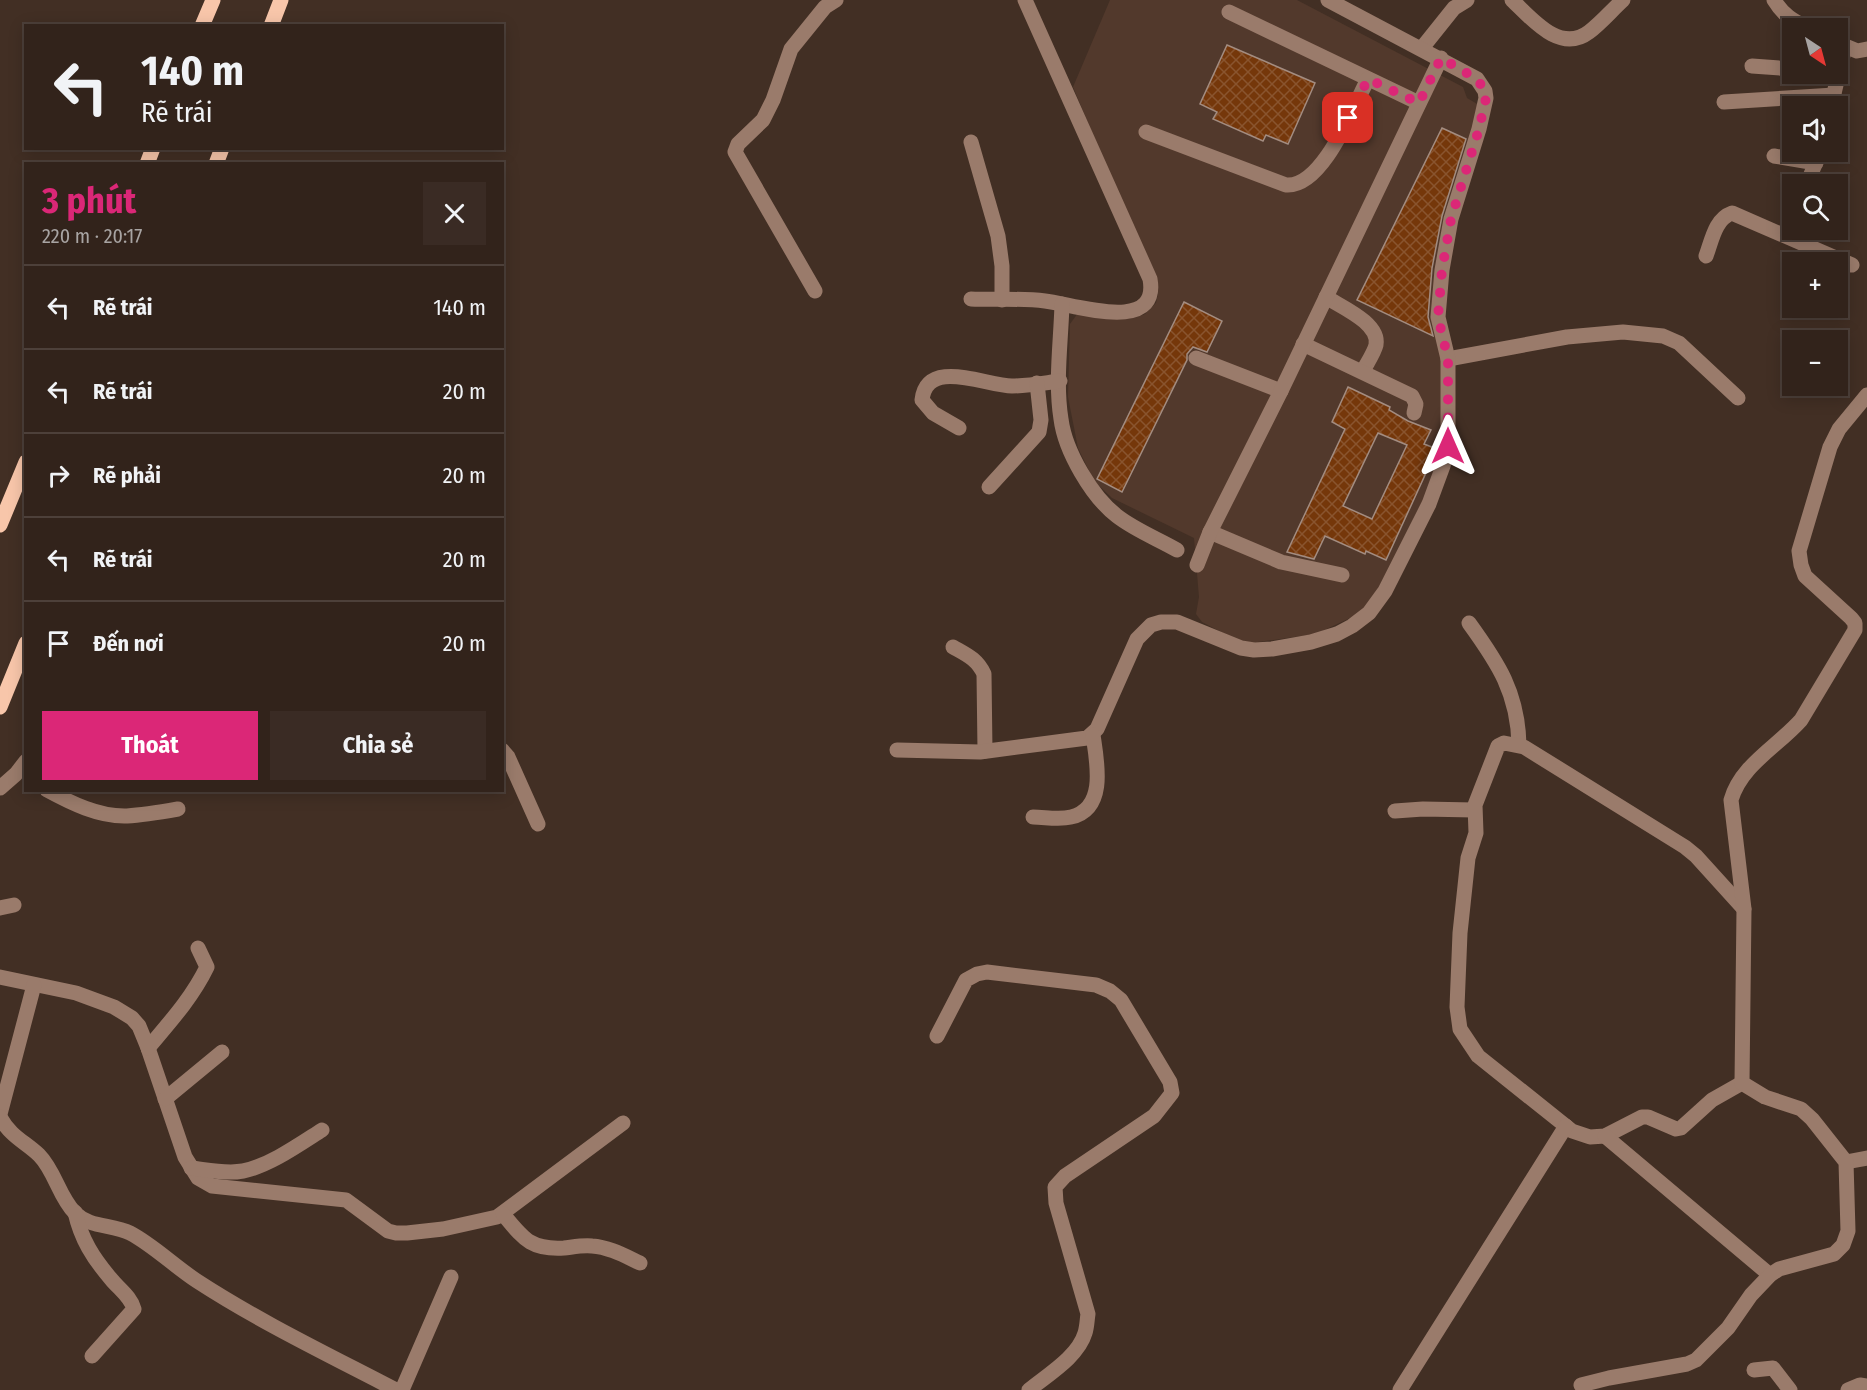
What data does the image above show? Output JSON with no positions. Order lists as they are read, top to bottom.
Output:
{
  "north": "bottom right",
  "page": {
    "map_buttons": ["+", "−"],
    "turn": ["140 m", "Rẽ trái"],
    "heading": ["3 phút", "220 m · 20:17"],
    "list": [
      {
        "name": "Rẽ trái",
        "value": "140 m"
      },
      {
        "name": "Rẽ trái",
        "value": "20 m"
      },
      {
        "name": "Rẽ phải",
        "value": "20 m"
      },
      {
        "name": "Rẽ trái",
        "value": "20 m"
      },
      {
        "name": "Đến nơi",
        "value": "20 m"
      }
    ],
    "buttons": ["Thoát", "Chia sẻ"]
  }
}
